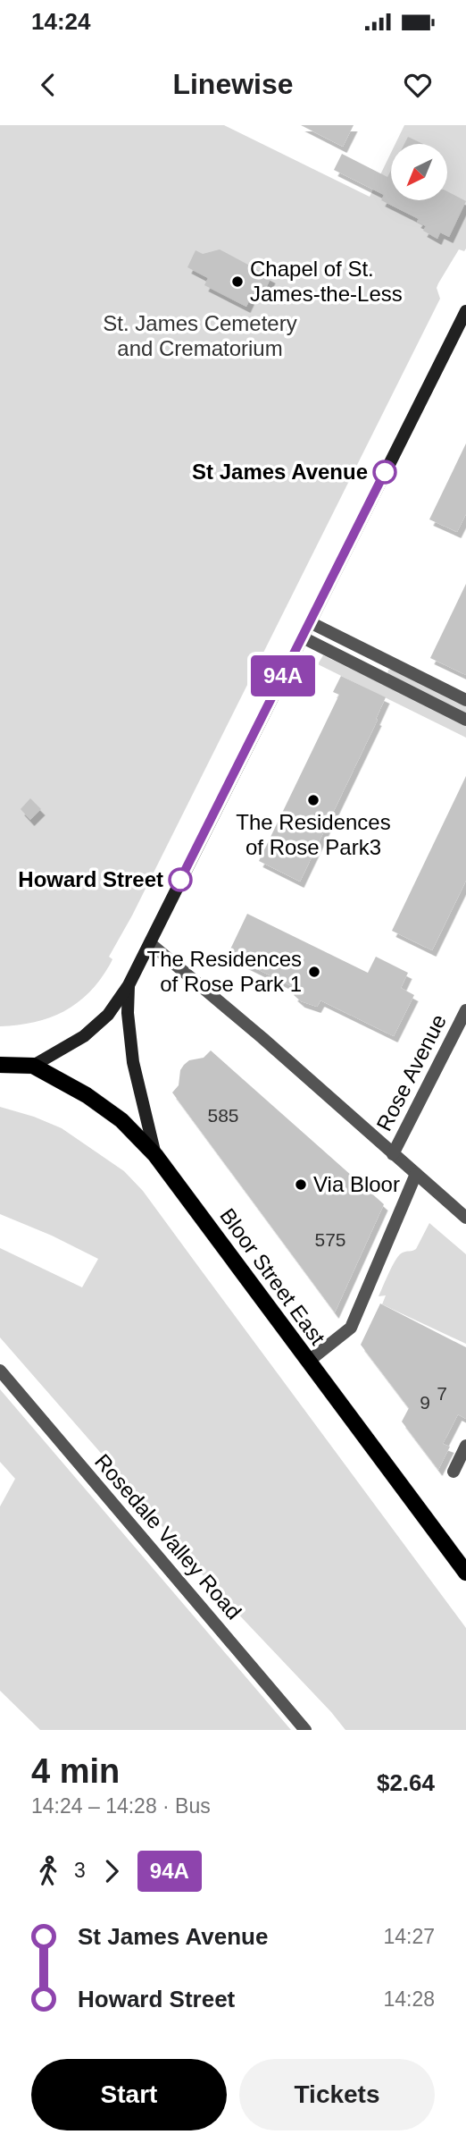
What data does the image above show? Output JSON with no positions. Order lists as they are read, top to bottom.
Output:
{
  "streets": {
    "main road": ["Bloor Street East"],
    "street": ["Rose Avenue", "Rosedale Valley Road"]
  },
  "parks": ["St. James Cemetery and Crematorium"],
  "places": [
    "Chapel of St. James-the-Less",
    "St James Avenue",
    "The Residences of Rose Park3",
    "Howard Street",
    "The Residences of Rose Park 1",
    "Via Bloor"
  ],
  "lines": ["bus line 94A"],
  "house_numbers": [
    "585",
    "575",
    "7",
    "9"
  ],
  "north": "bottom left",
  "page": {
    "status": "14:24",
    "header": "Linewise",
    "on_map": "94A",
    "heading": ["4 min", "14:24 – 14:28 · Bus", "$2.64"],
    "legs": ["3", "94A"],
    "list": [
      {
        "name": "St James Avenue",
        "value": "14:27"
      },
      {
        "name": "Howard Street",
        "value": "14:28"
      }
    ],
    "buttons": ["Start", "Tickets"]
  }
}
